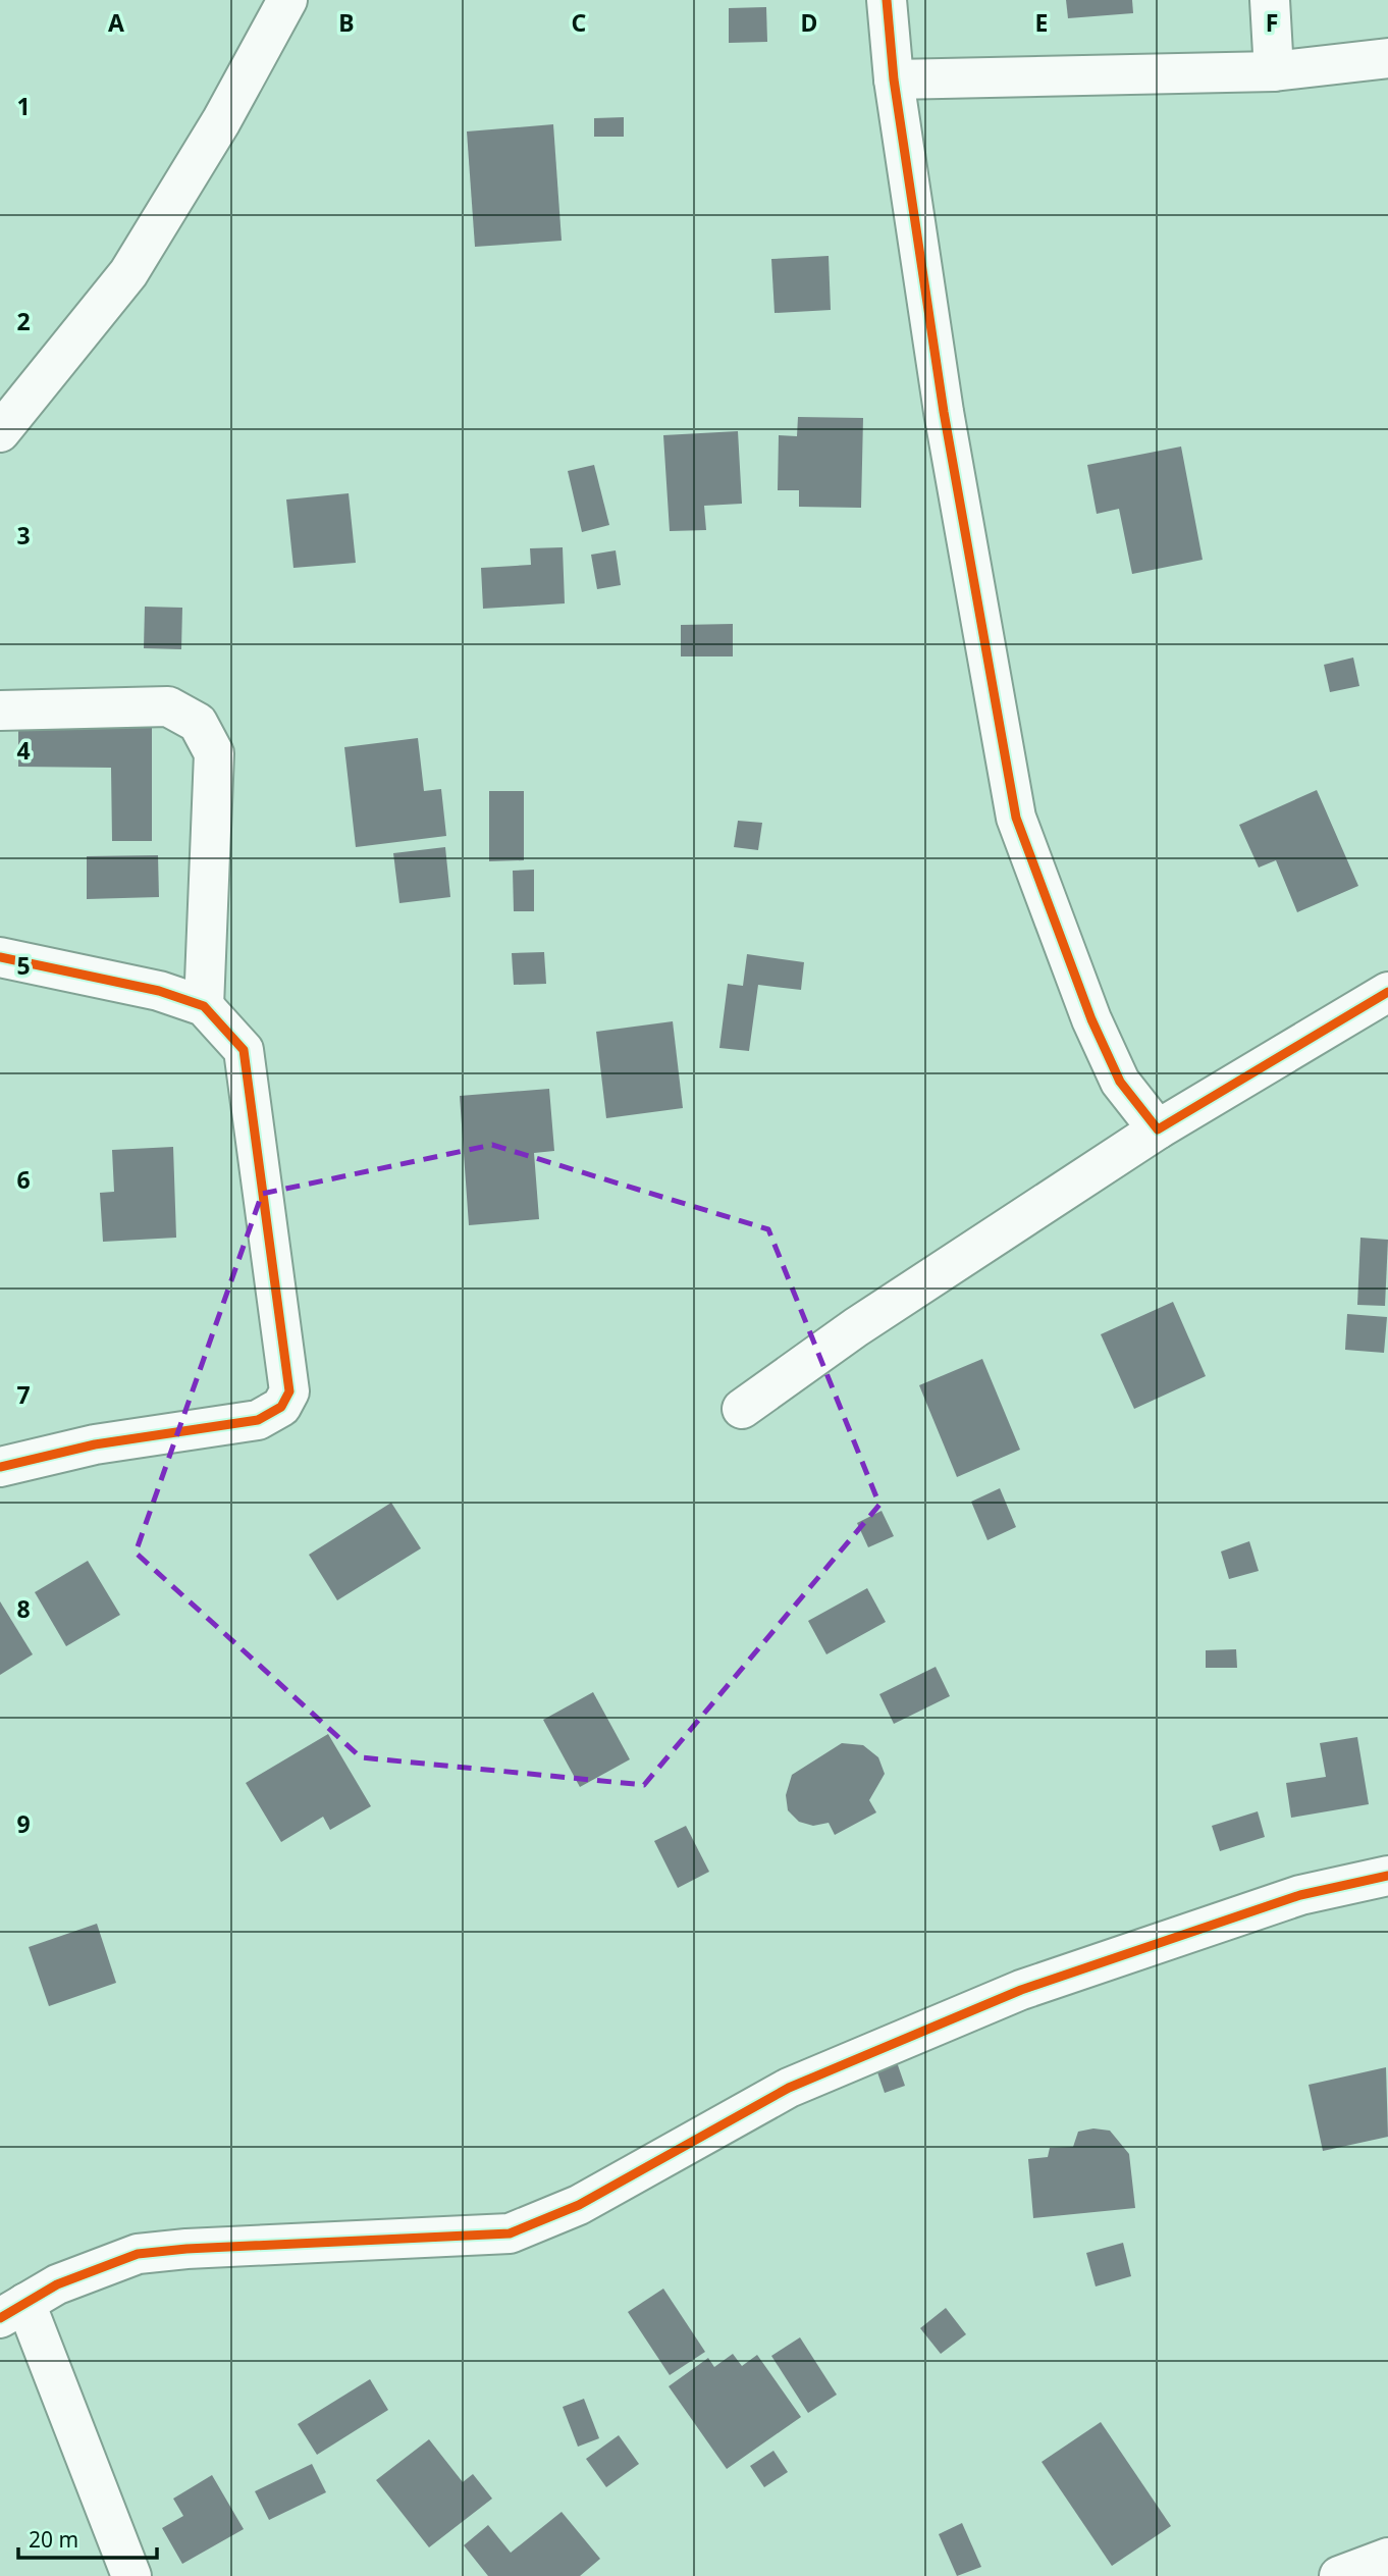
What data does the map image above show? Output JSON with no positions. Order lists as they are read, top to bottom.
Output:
{
  "scale_bar": "20 m",
  "grid": {
    "columns": [
      "A",
      "B",
      "C",
      "D",
      "E",
      "F"
    ],
    "rows": [
      "1",
      "2",
      "3",
      "4",
      "5",
      "6",
      "7",
      "8",
      "9"
    ]
  }
}
